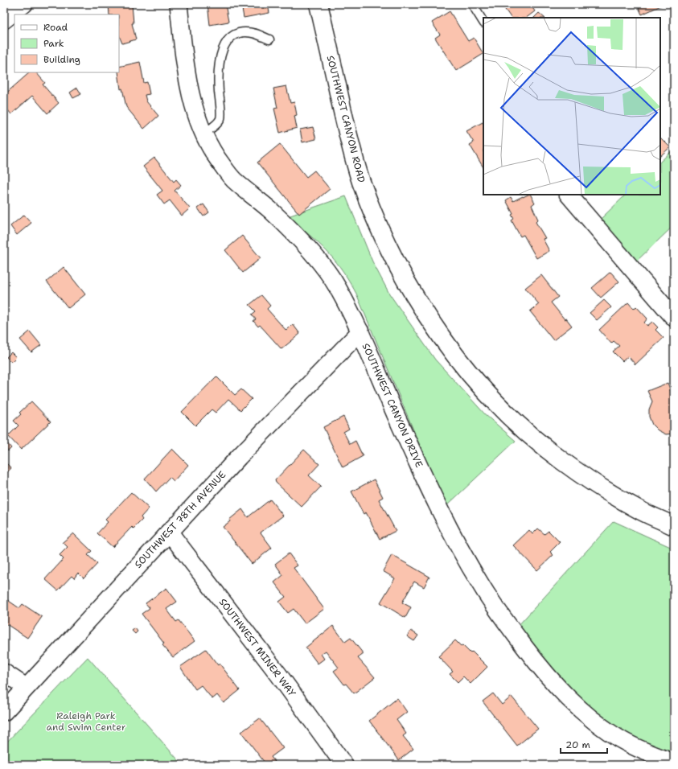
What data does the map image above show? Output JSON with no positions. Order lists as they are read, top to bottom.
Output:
{
  "streets": {
    "main road": ["SOUTHWEST CANYON ROAD"],
    "street": ["SOUTHWEST CANYON DRIVE", "SOUTHWEST 78TH AVENUE", "SOUTHWEST MINER WAY"]
  },
  "crossings": [
    ["SOUTHWEST CANYON DRIVE", "SOUTHWEST 78TH AVENUE"],
    ["SOUTHWEST 78TH AVENUE", "SOUTHWEST MINER WAY"]
  ],
  "parks": ["Raleigh Park and Swim Center"],
  "legend": ["Road", "Park", "Building"],
  "scale_bar": "20 m"
}
